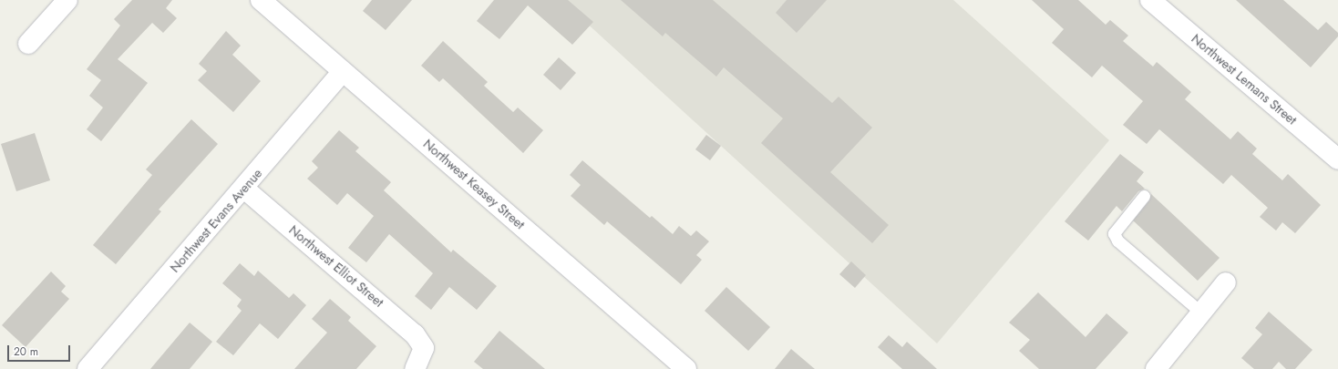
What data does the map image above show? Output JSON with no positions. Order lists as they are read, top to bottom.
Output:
{
  "streets": {
    "street": [
      "Northwest Lemans Street",
      "Northwest Keasey Street",
      "Northwest Evans Avenue",
      "Northwest Elliot Street"
    ]
  },
  "crossings": [
    ["Northwest Keasey Street", "Northwest Evans Avenue"],
    ["Northwest Evans Avenue", "Northwest Elliot Street"]
  ],
  "scale_bar": "20 m"
}
